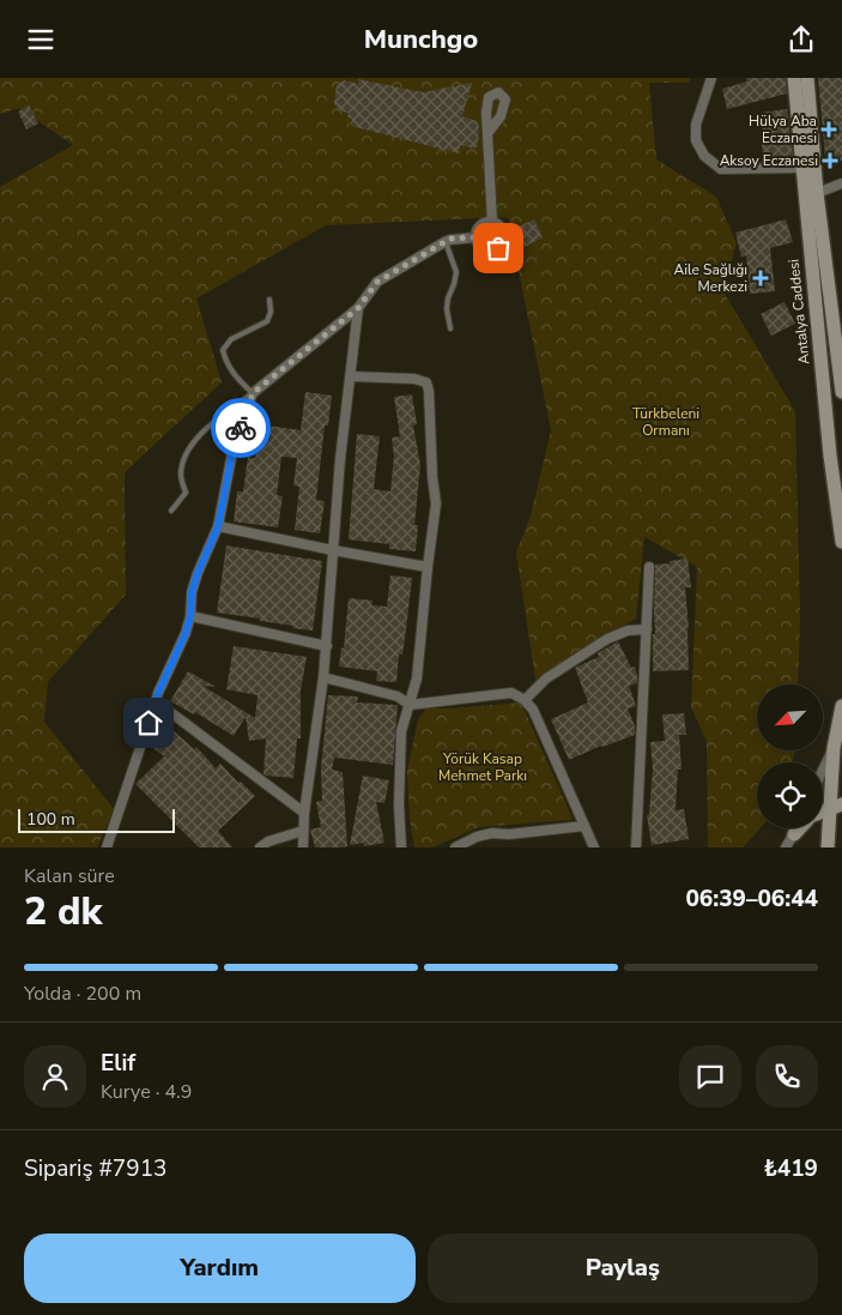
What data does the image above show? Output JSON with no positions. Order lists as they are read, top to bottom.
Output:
{
  "streets": {
    "main road": ["Antalya Caddesi"]
  },
  "parks": ["Türkbeleni Ormanı", "Yörük Kasap Mehmet Parkı"],
  "places": {
    "health": ["Hülya Aba Eczanesi", "Aksoy Eczanesi", "Aile Sağlığı Merkezi"]
  },
  "scale_bar": "100 m",
  "north": "bottom left",
  "page": {
    "header": "Munchgo",
    "scale": "100 m",
    "heading": ["2 dk", "Kalan süre", "06:39–06:44"],
    "panel": [
      "Elif",
      "Kurye · 4.9",
      "Sipariş #7913",
      "₺419"
    ],
    "bar": "Yolda · 200 m",
    "buttons": ["Yardım", "Paylaş"]
  }
}
